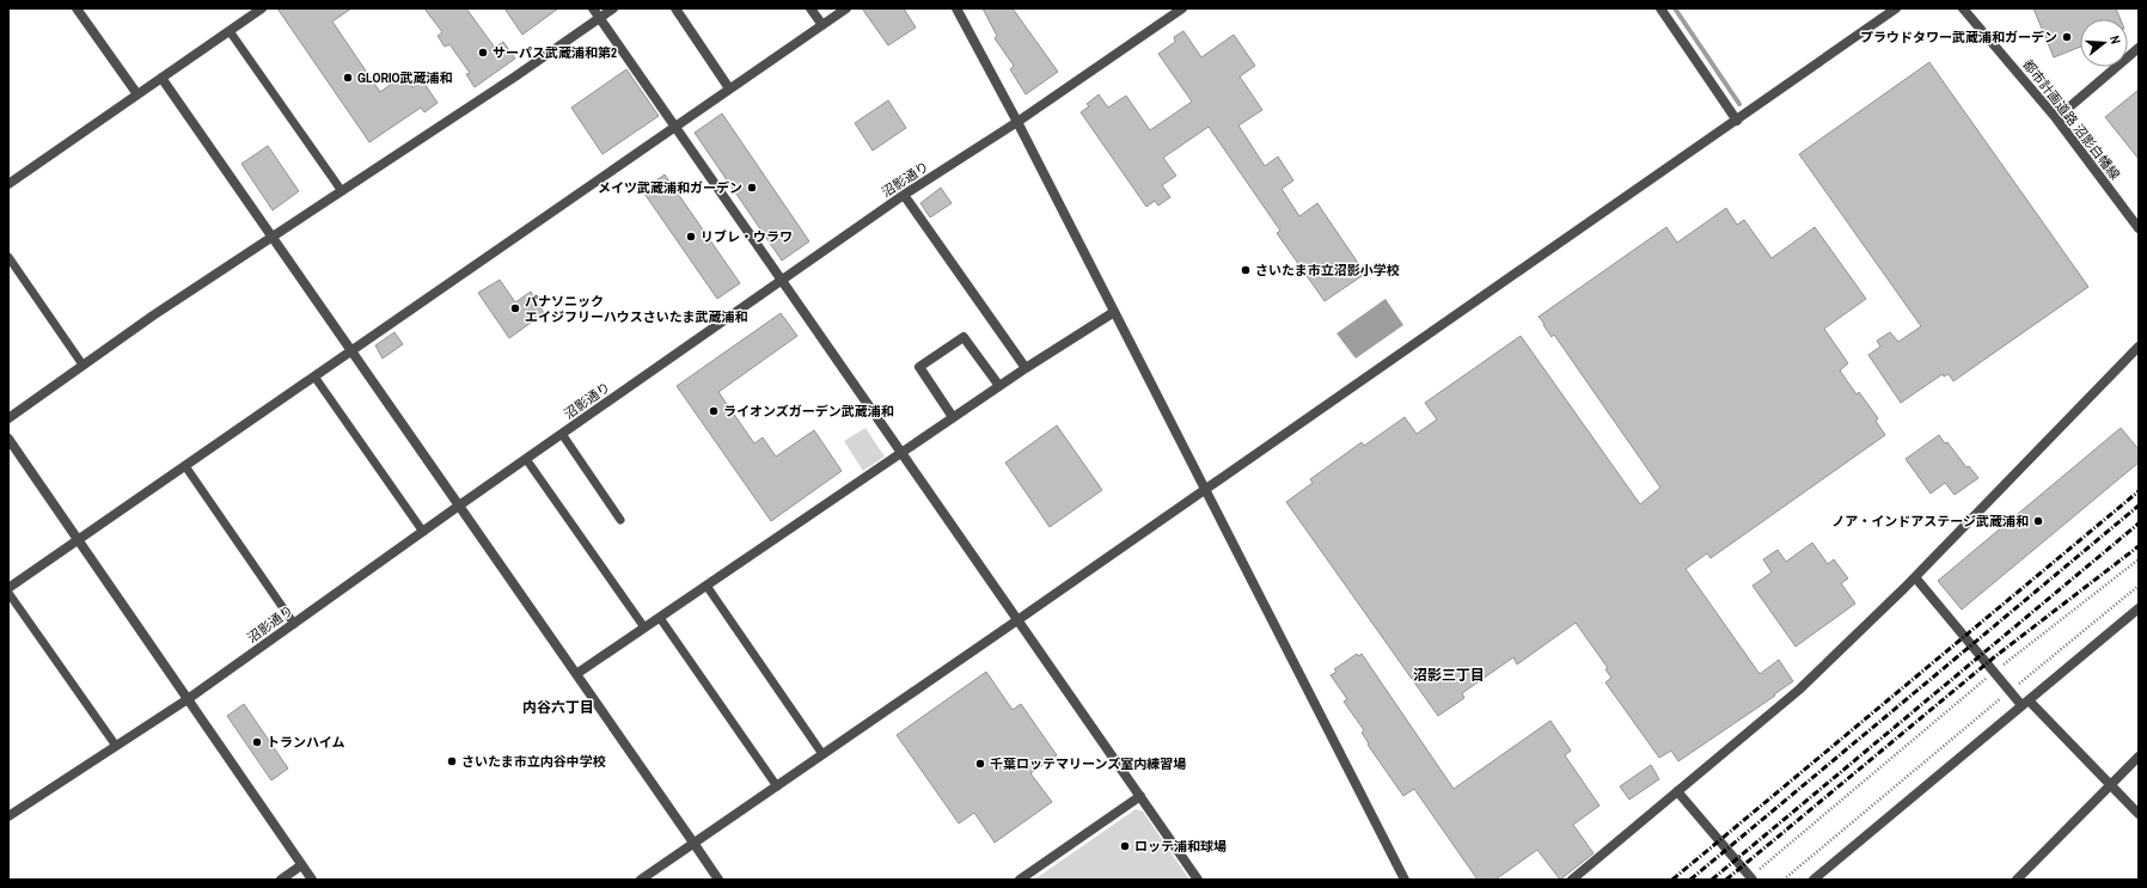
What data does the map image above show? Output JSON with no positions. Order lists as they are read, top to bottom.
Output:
{
  "streets": {
    "street": ["都市計画道路 沼影白幡線", "沼影通り"]
  },
  "districts": ["沼影三丁目", "内谷六丁目"],
  "places": [
    "プラウドタワー武蔵浦和ガーデン",
    "サーパス武蔵浦和第2",
    "GLORIO武蔵浦和",
    "メイツ武蔵浦和ガーデン",
    "リブレ・ウラワ",
    "さいたま市立沼影小学校",
    "パナソニック エイジフリーハウスさいたま武蔵浦和",
    "ライオンズガーデン武蔵浦和",
    "ノア・インドアステージ武蔵浦和",
    "トランハイム",
    "さいたま市立内谷中学校",
    "千葉ロッテマリーンズ室内練習場",
    "ロッテ浦和球場"
  ],
  "north": "right"
}
